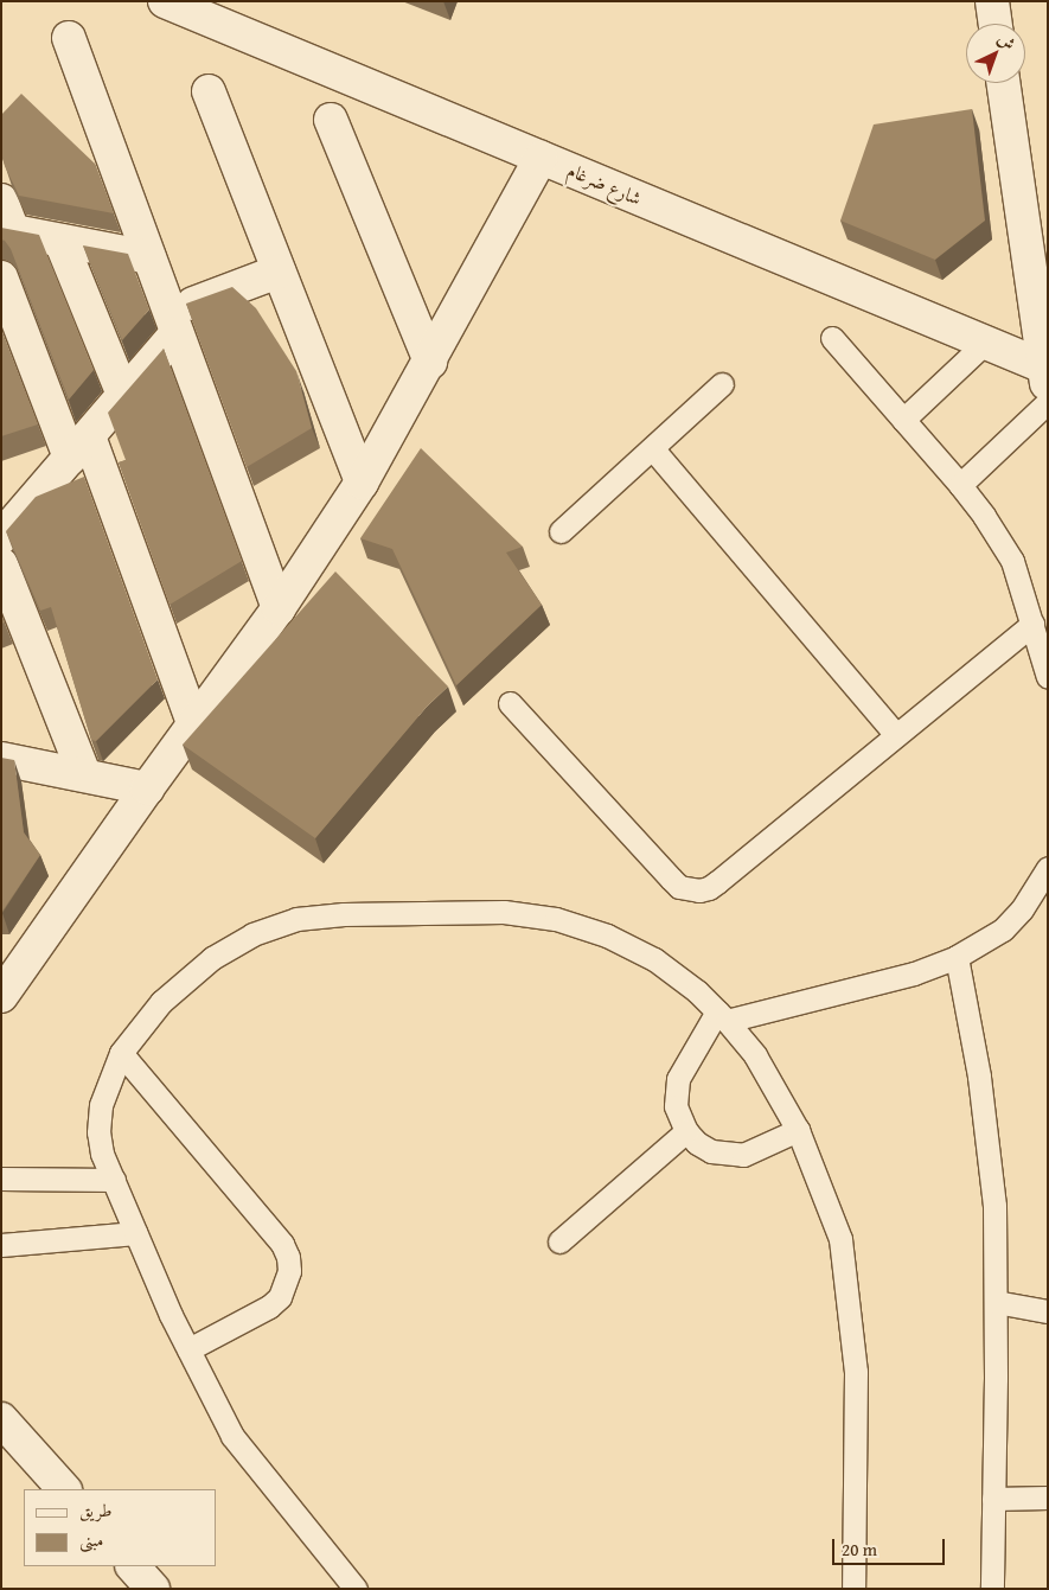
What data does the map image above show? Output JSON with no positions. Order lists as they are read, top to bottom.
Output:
{
  "streets": {
    "street": ["شارع ضرغام"]
  },
  "legend": ["طريق", "مبنى"],
  "scale_bar": "20 m",
  "north": "top right"
}
